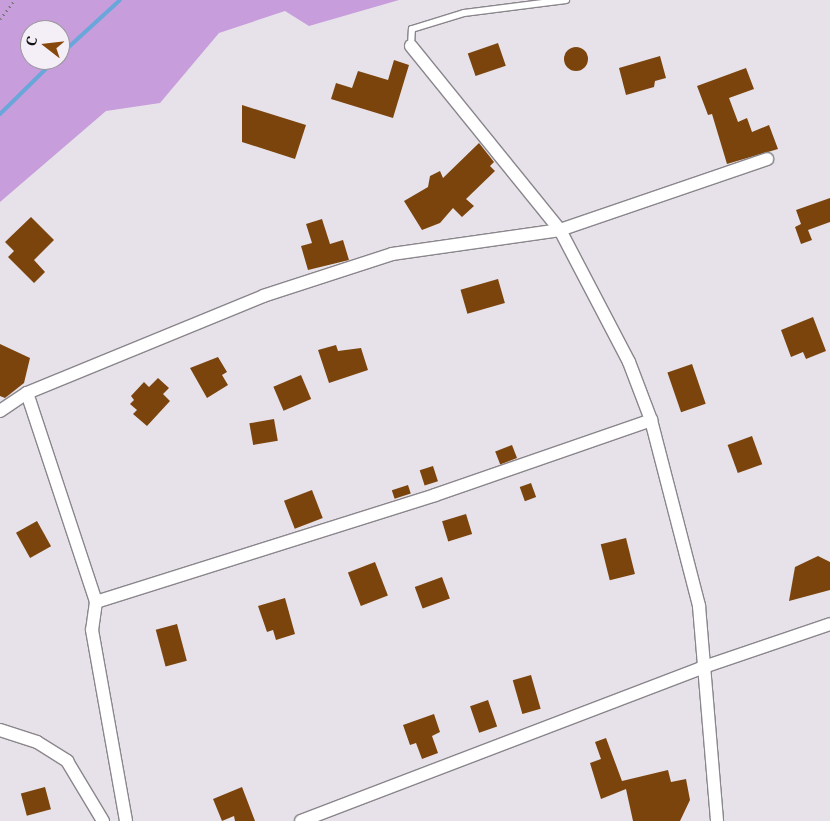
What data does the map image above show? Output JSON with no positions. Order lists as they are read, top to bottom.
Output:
{
  "north": "left"
}
